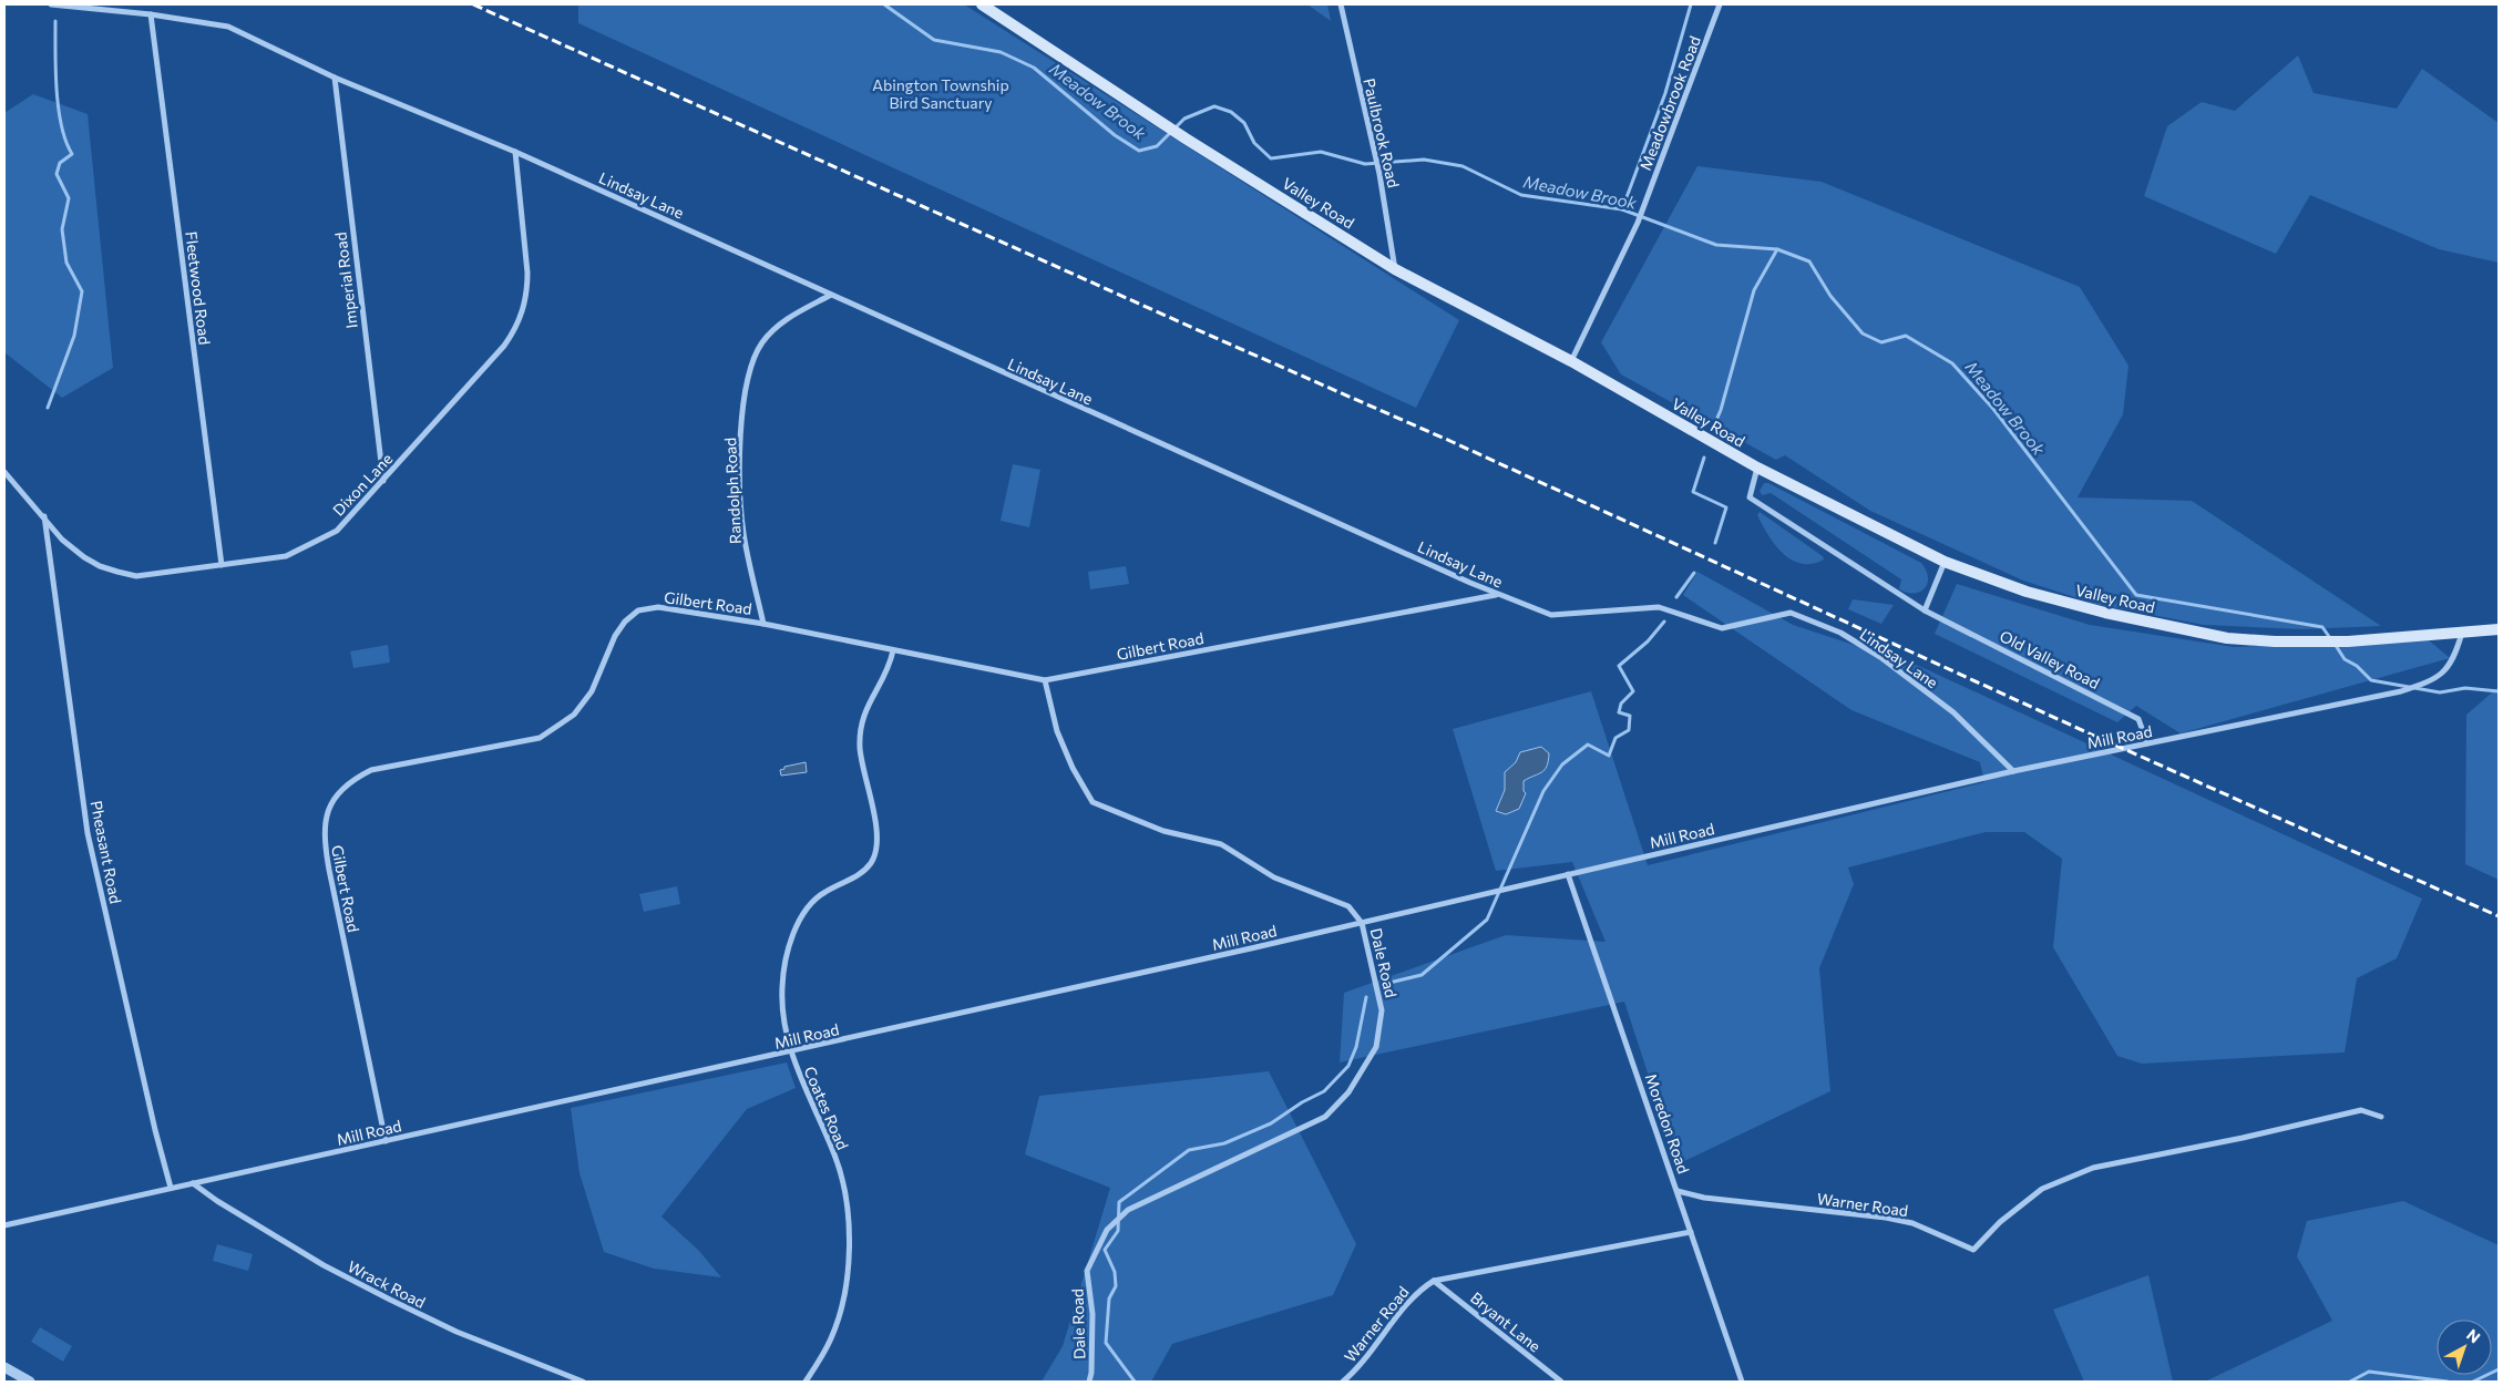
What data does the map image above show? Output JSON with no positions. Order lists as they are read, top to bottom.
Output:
{
  "streets": {
    "main road": ["Valley Road"],
    "street": [
      "Meadowbrook Road",
      "Paulbrook Road",
      "Lindsay Lane",
      "Imperial Road",
      "Fleetwood Road",
      "Dixon Lane",
      "Randolph Road",
      "Gilbert Road",
      "Old Valley Road",
      "Mill Road",
      "Pheasant Road",
      "Dale Road",
      "Coates Road",
      "Moredon Road",
      "Warner Road",
      "Wrack Road",
      "Bryant Lane"
    ]
  },
  "crossings": [
    ["Meadowbrook Road", "Valley Road"],
    ["Paulbrook Road", "Valley Road"],
    ["Lindsay Lane", "Imperial Road"],
    ["Lindsay Lane", "Fleetwood Road"],
    ["Lindsay Lane", "Dixon Lane"],
    ["Lindsay Lane", "Randolph Road"],
    ["Lindsay Lane", "Gilbert Road"],
    ["Lindsay Lane", "Mill Road"],
    ["Valley Road", "Old Valley Road"],
    ["Valley Road", "Mill Road"],
    ["Imperial Road", "Dixon Lane"],
    ["Fleetwood Road", "Dixon Lane"],
    ["Dixon Lane", "Pheasant Road"],
    ["Randolph Road", "Gilbert Road"],
    ["Gilbert Road", "Mill Road"],
    ["Gilbert Road", "Dale Road"],
    ["Gilbert Road", "Coates Road"],
    ["Old Valley Road", "Mill Road"],
    ["Mill Road", "Pheasant Road"],
    ["Mill Road", "Dale Road"],
    ["Mill Road", "Coates Road"],
    ["Mill Road", "Moredon Road"],
    ["Mill Road", "Wrack Road"],
    ["Moredon Road", "Warner Road"],
    ["Warner Road", "Bryant Lane"]
  ],
  "water": ["Meadow Brook"],
  "parks": ["Abington Township Bird Sanctuary"],
  "north": "top right"
}
